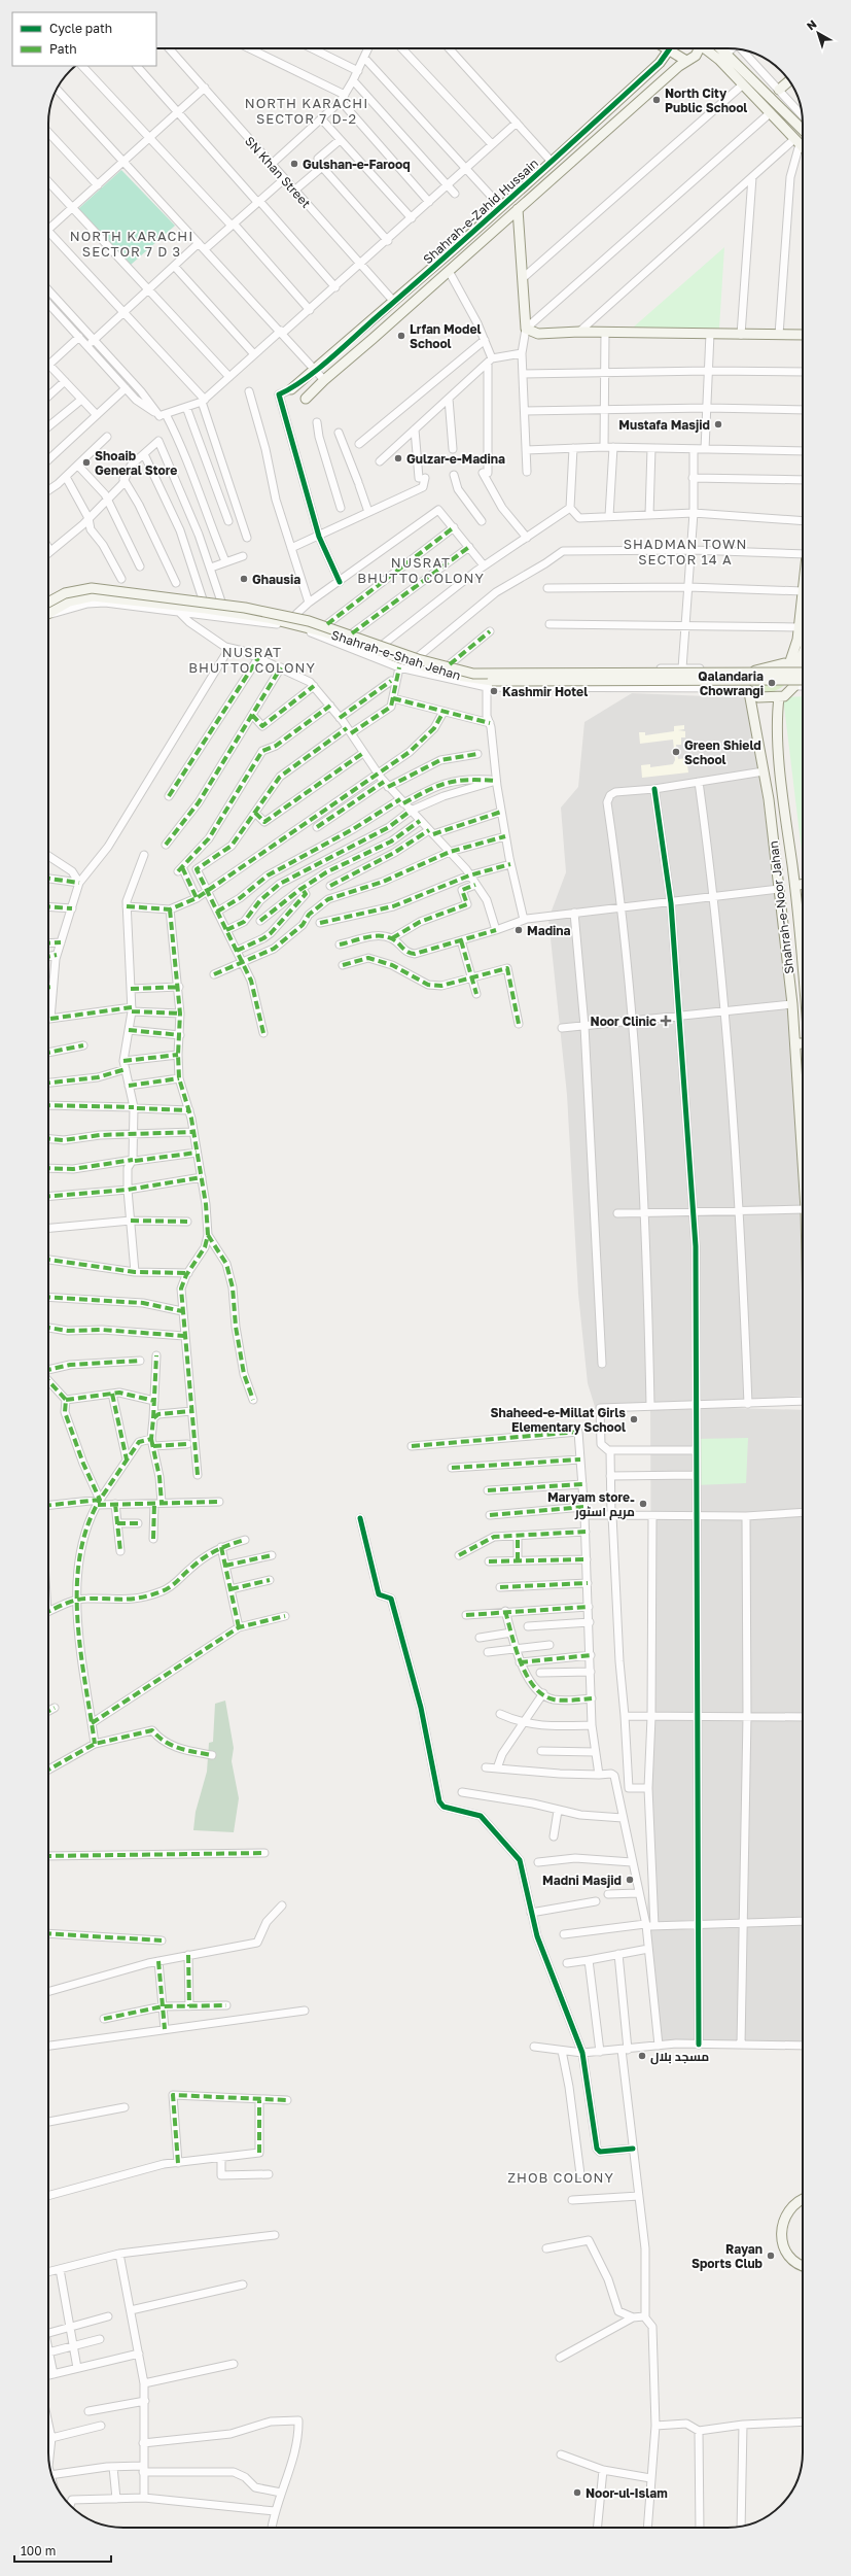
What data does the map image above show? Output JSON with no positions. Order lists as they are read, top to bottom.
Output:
{
  "streets": {
    "main road": ["Shahrah-e-Zahid Hussain", "Shahrah-e-Shah Jehan", "Shahrah-e-Noor Jahan"],
    "street": ["SN Khan Street"]
  },
  "crossings": [
    ["SN Khan Street", "Shahrah-e-Zahid Hussain"]
  ],
  "districts": [
    "NORTH KARACHI SECTOR 7 D-2",
    "NORTH KARACHI SECTOR 7 D 3",
    "SHADMAN TOWN SECTOR 14 A",
    "NUSRAT BHUTTO COLONY",
    "NUSRAT BHUTTO COLONY",
    "ZHOB COLONY"
  ],
  "places": {
    "other": [
      "North City Public School",
      "Gulshan-e-Farooq",
      "Lrfan Model School",
      "Mustafa Masjid",
      "Gulzar-e-Madina",
      "Shoaib General Store",
      "Ghausia",
      "Qalandaria Chowrangi",
      "Kashmir Hotel",
      "Green Shield School",
      "Madina",
      "Shaheed-e-Millat Girls Elementary School",
      "Maryam store۔ مریم اسٹور",
      "Madni Masjid",
      "مسجد بلال",
      "Rayan Sports Club",
      "Noor-ul-Islam"
    ],
    "health": ["Noor Clinic"]
  },
  "legend": ["Cycle path", "Path"],
  "scale_bar": "100 m",
  "north": "top left"
}
